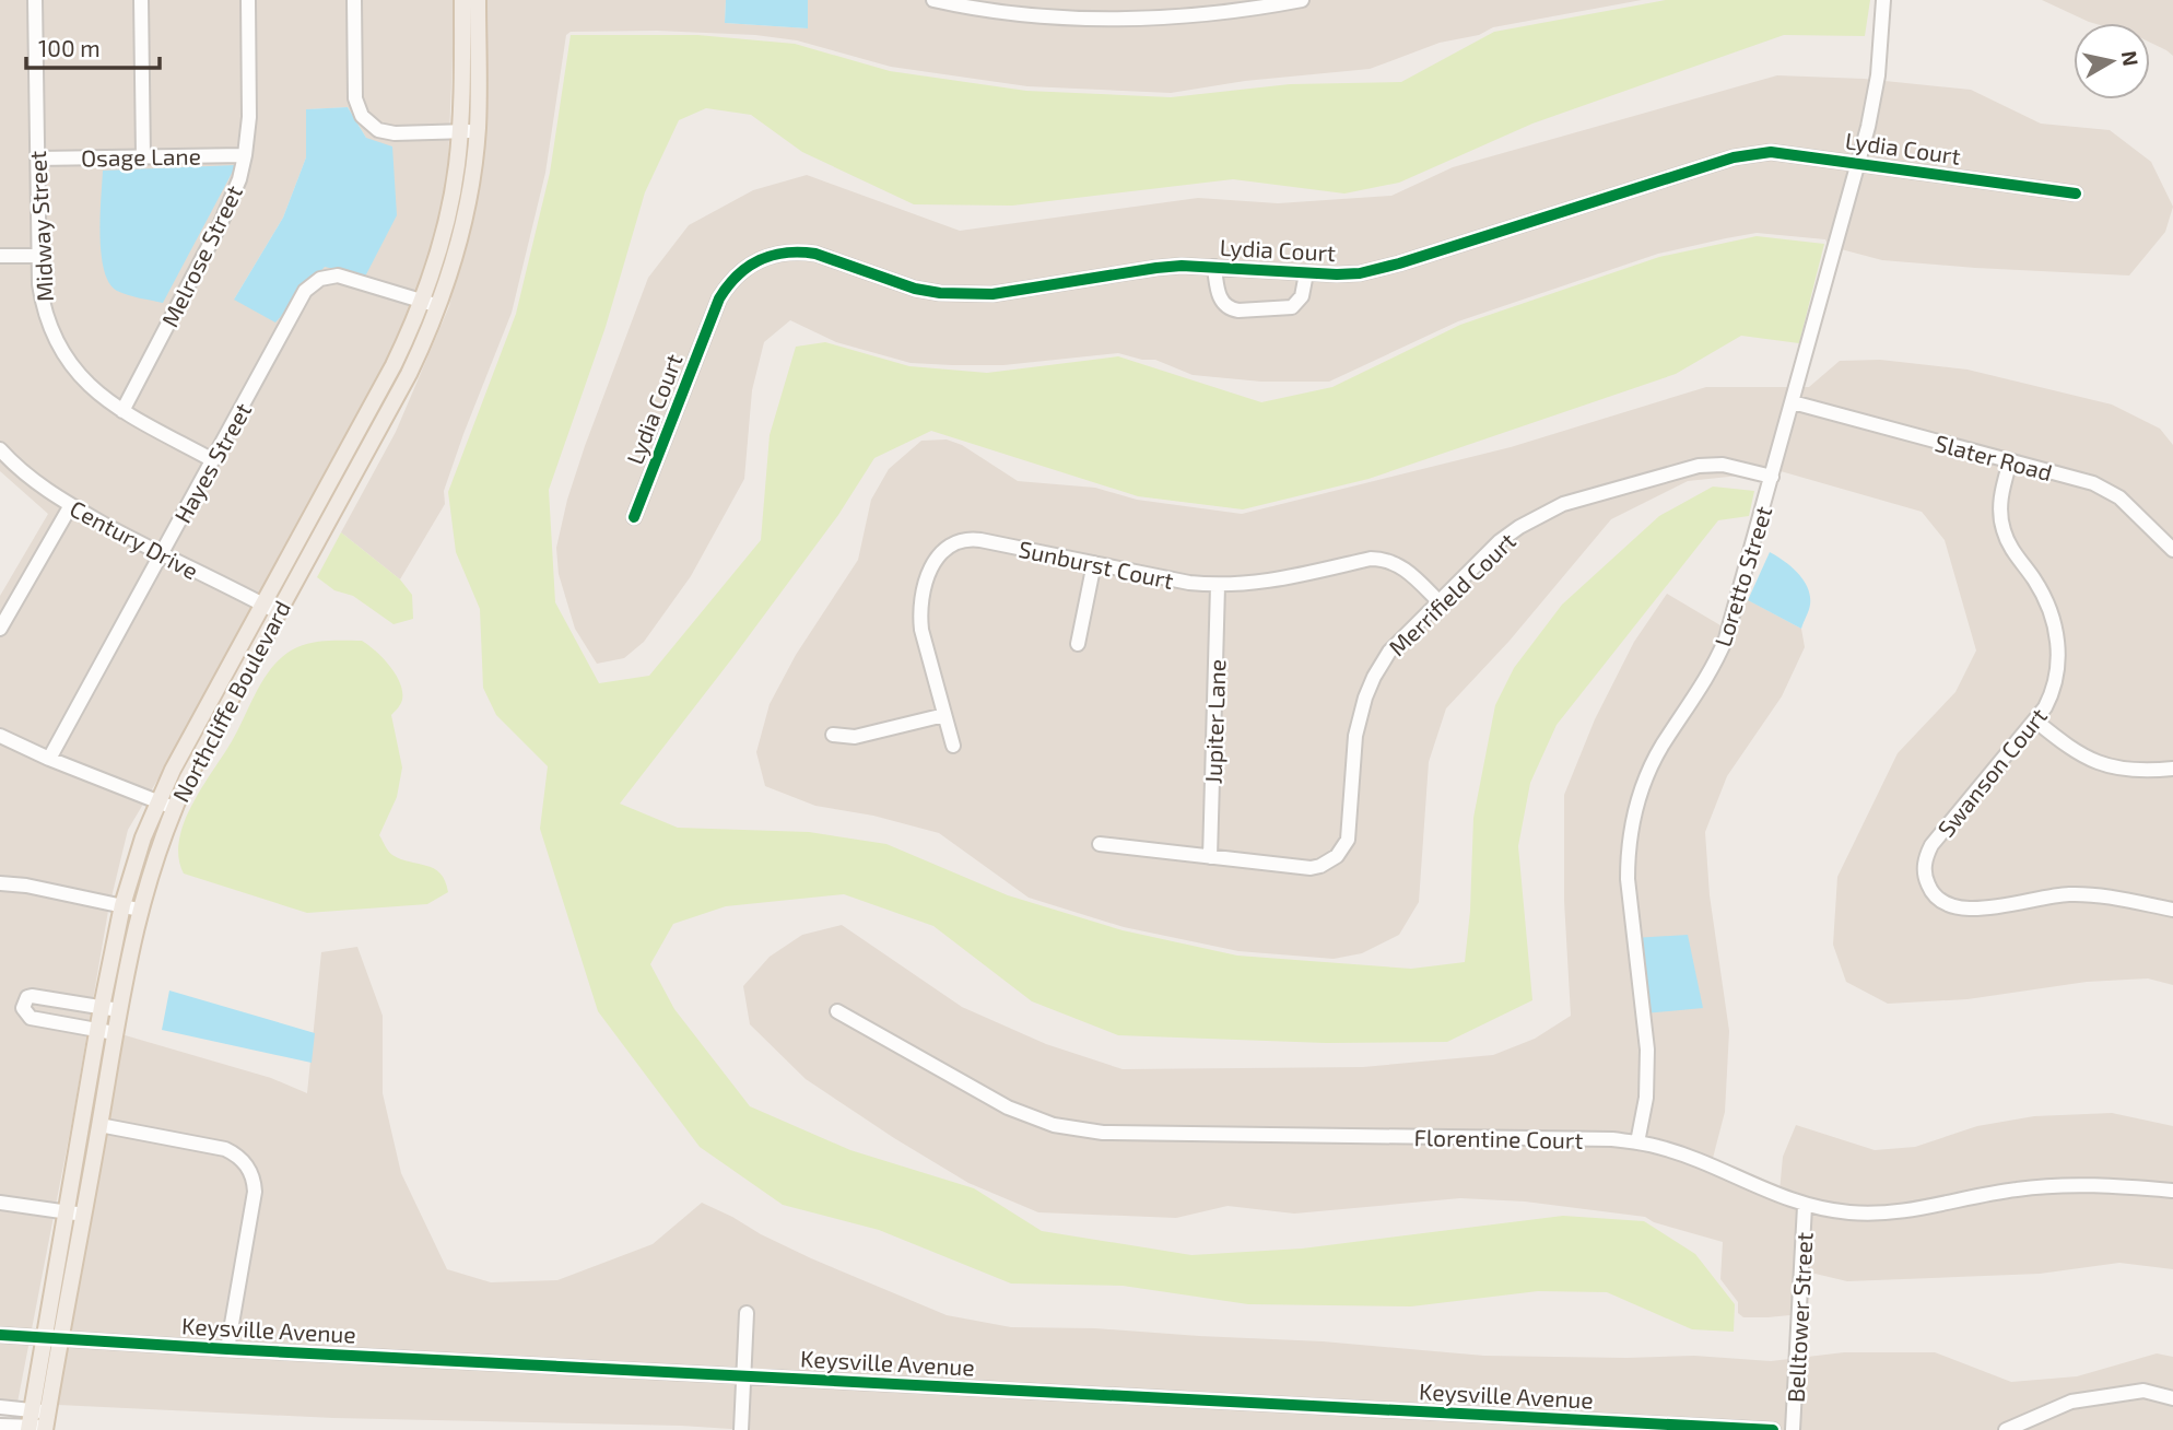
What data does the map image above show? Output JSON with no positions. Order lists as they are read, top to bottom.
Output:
{
  "streets": {
    "main road": ["Northcliffe Boulevard"],
    "street": [
      "Lydia Court",
      "Osage Lane",
      "Midway Street",
      "Melrose Street",
      "Slater Road",
      "Hayes Street",
      "Century Drive",
      "Sunburst Court",
      "Loretto Street",
      "Merrifield Court",
      "Jupiter Lane",
      "Swanson Court",
      "Florentine Court",
      "Belltower Street",
      "Keysville Avenue"
    ]
  },
  "crossings": [
    ["Lydia Court", "Loretto Street"],
    ["Osage Lane", "Midway Street"],
    ["Osage Lane", "Melrose Street"],
    ["Midway Street", "Melrose Street"],
    ["Midway Street", "Hayes Street"],
    ["Slater Road", "Loretto Street"],
    ["Slater Road", "Swanson Court"],
    ["Hayes Street", "Century Drive"],
    ["Hayes Street", "Northcliffe Boulevard"],
    ["Century Drive", "Northcliffe Boulevard"],
    ["Sunburst Court", "Merrifield Court"],
    ["Sunburst Court", "Jupiter Lane"],
    ["Loretto Street", "Merrifield Court"],
    ["Loretto Street", "Florentine Court"],
    ["Merrifield Court", "Jupiter Lane"],
    ["Northcliffe Boulevard", "Keysville Avenue"],
    ["Florentine Court", "Belltower Street"]
  ],
  "scale_bar": "100 m",
  "north": "right"
}
